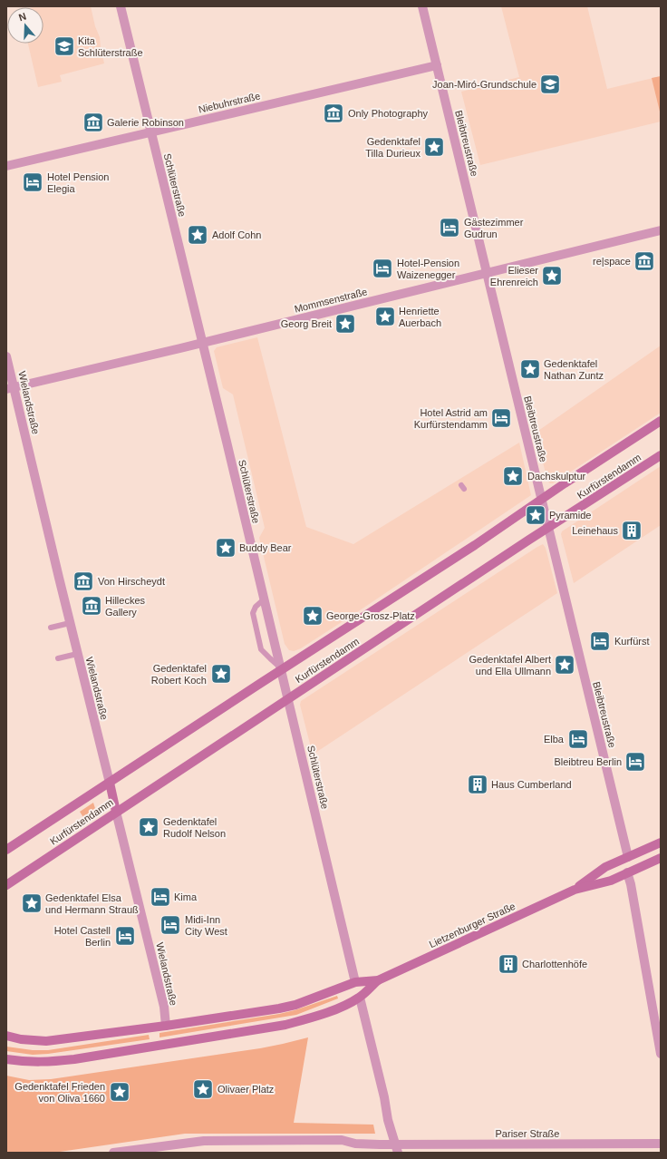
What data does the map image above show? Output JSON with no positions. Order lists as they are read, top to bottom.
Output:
{
  "streets": {
    "main road": ["Wielandstraße", "Kurfürstendamm", "Lietzenburger Straße"],
    "street": [
      "Niebuhrstraße",
      "Bleibtreustraße",
      "Schlüterstraße",
      "Mommsenstraße",
      "Pariser Straße"
    ]
  },
  "crossings": [
    ["Niebuhrstraße", "Bleibtreustraße"],
    ["Niebuhrstraße", "Schlüterstraße"],
    ["Bleibtreustraße", "Mommsenstraße"],
    ["Bleibtreustraße", "Kurfürstendamm"],
    ["Bleibtreustraße", "Lietzenburger Straße"],
    ["Schlüterstraße", "Mommsenstraße"],
    ["Schlüterstraße", "Kurfürstendamm"],
    ["Schlüterstraße", "Lietzenburger Straße"],
    ["Mommsenstraße", "Wielandstraße"],
    ["Wielandstraße", "Kurfürstendamm"]
  ],
  "places": {
    "school or university": ["Kita Schlüterstraße", "Joan-Miró-Grundschule"],
    "museum": [
      "Only Photography",
      "Galerie Robinson",
      "re|space",
      "Von Hirscheydt",
      "Hilleckes Gallery"
    ],
    "place": [
      "Gedenktafel Tilla Durieux",
      "Adolf Cohn",
      "Elieser Ehrenreich",
      "Henriette Auerbach",
      "Georg Breit",
      "Gedenktafel Nathan Zuntz",
      "Dachskulptur",
      "Pyramide",
      "Buddy Bear",
      "George-Grosz-Platz",
      "Gedenktafel Albert und Ella Ullmann",
      "Gedenktafel Robert Koch",
      "Gedenktafel Rudolf Nelson",
      "Gedenktafel Elsa und Hermann Strauß",
      "Olivaer Platz",
      "Gedenktafel Frieden von Oliva 1660"
    ],
    "hotel": [
      "Hotel Pension Elegia",
      "Gästezimmer Gudrun",
      "Hotel-Pension Waizenegger",
      "Hotel Astrid am Kurfürstendamm",
      "Kurfürst",
      "Elba",
      "Bleibtreu Berlin",
      "Kima",
      "Midi-Inn City West",
      "Hotel Castell Berlin"
    ],
    "building": ["Leinehaus", "Haus Cumberland", "Charlottenhöfe"]
  },
  "north": "top"
}
